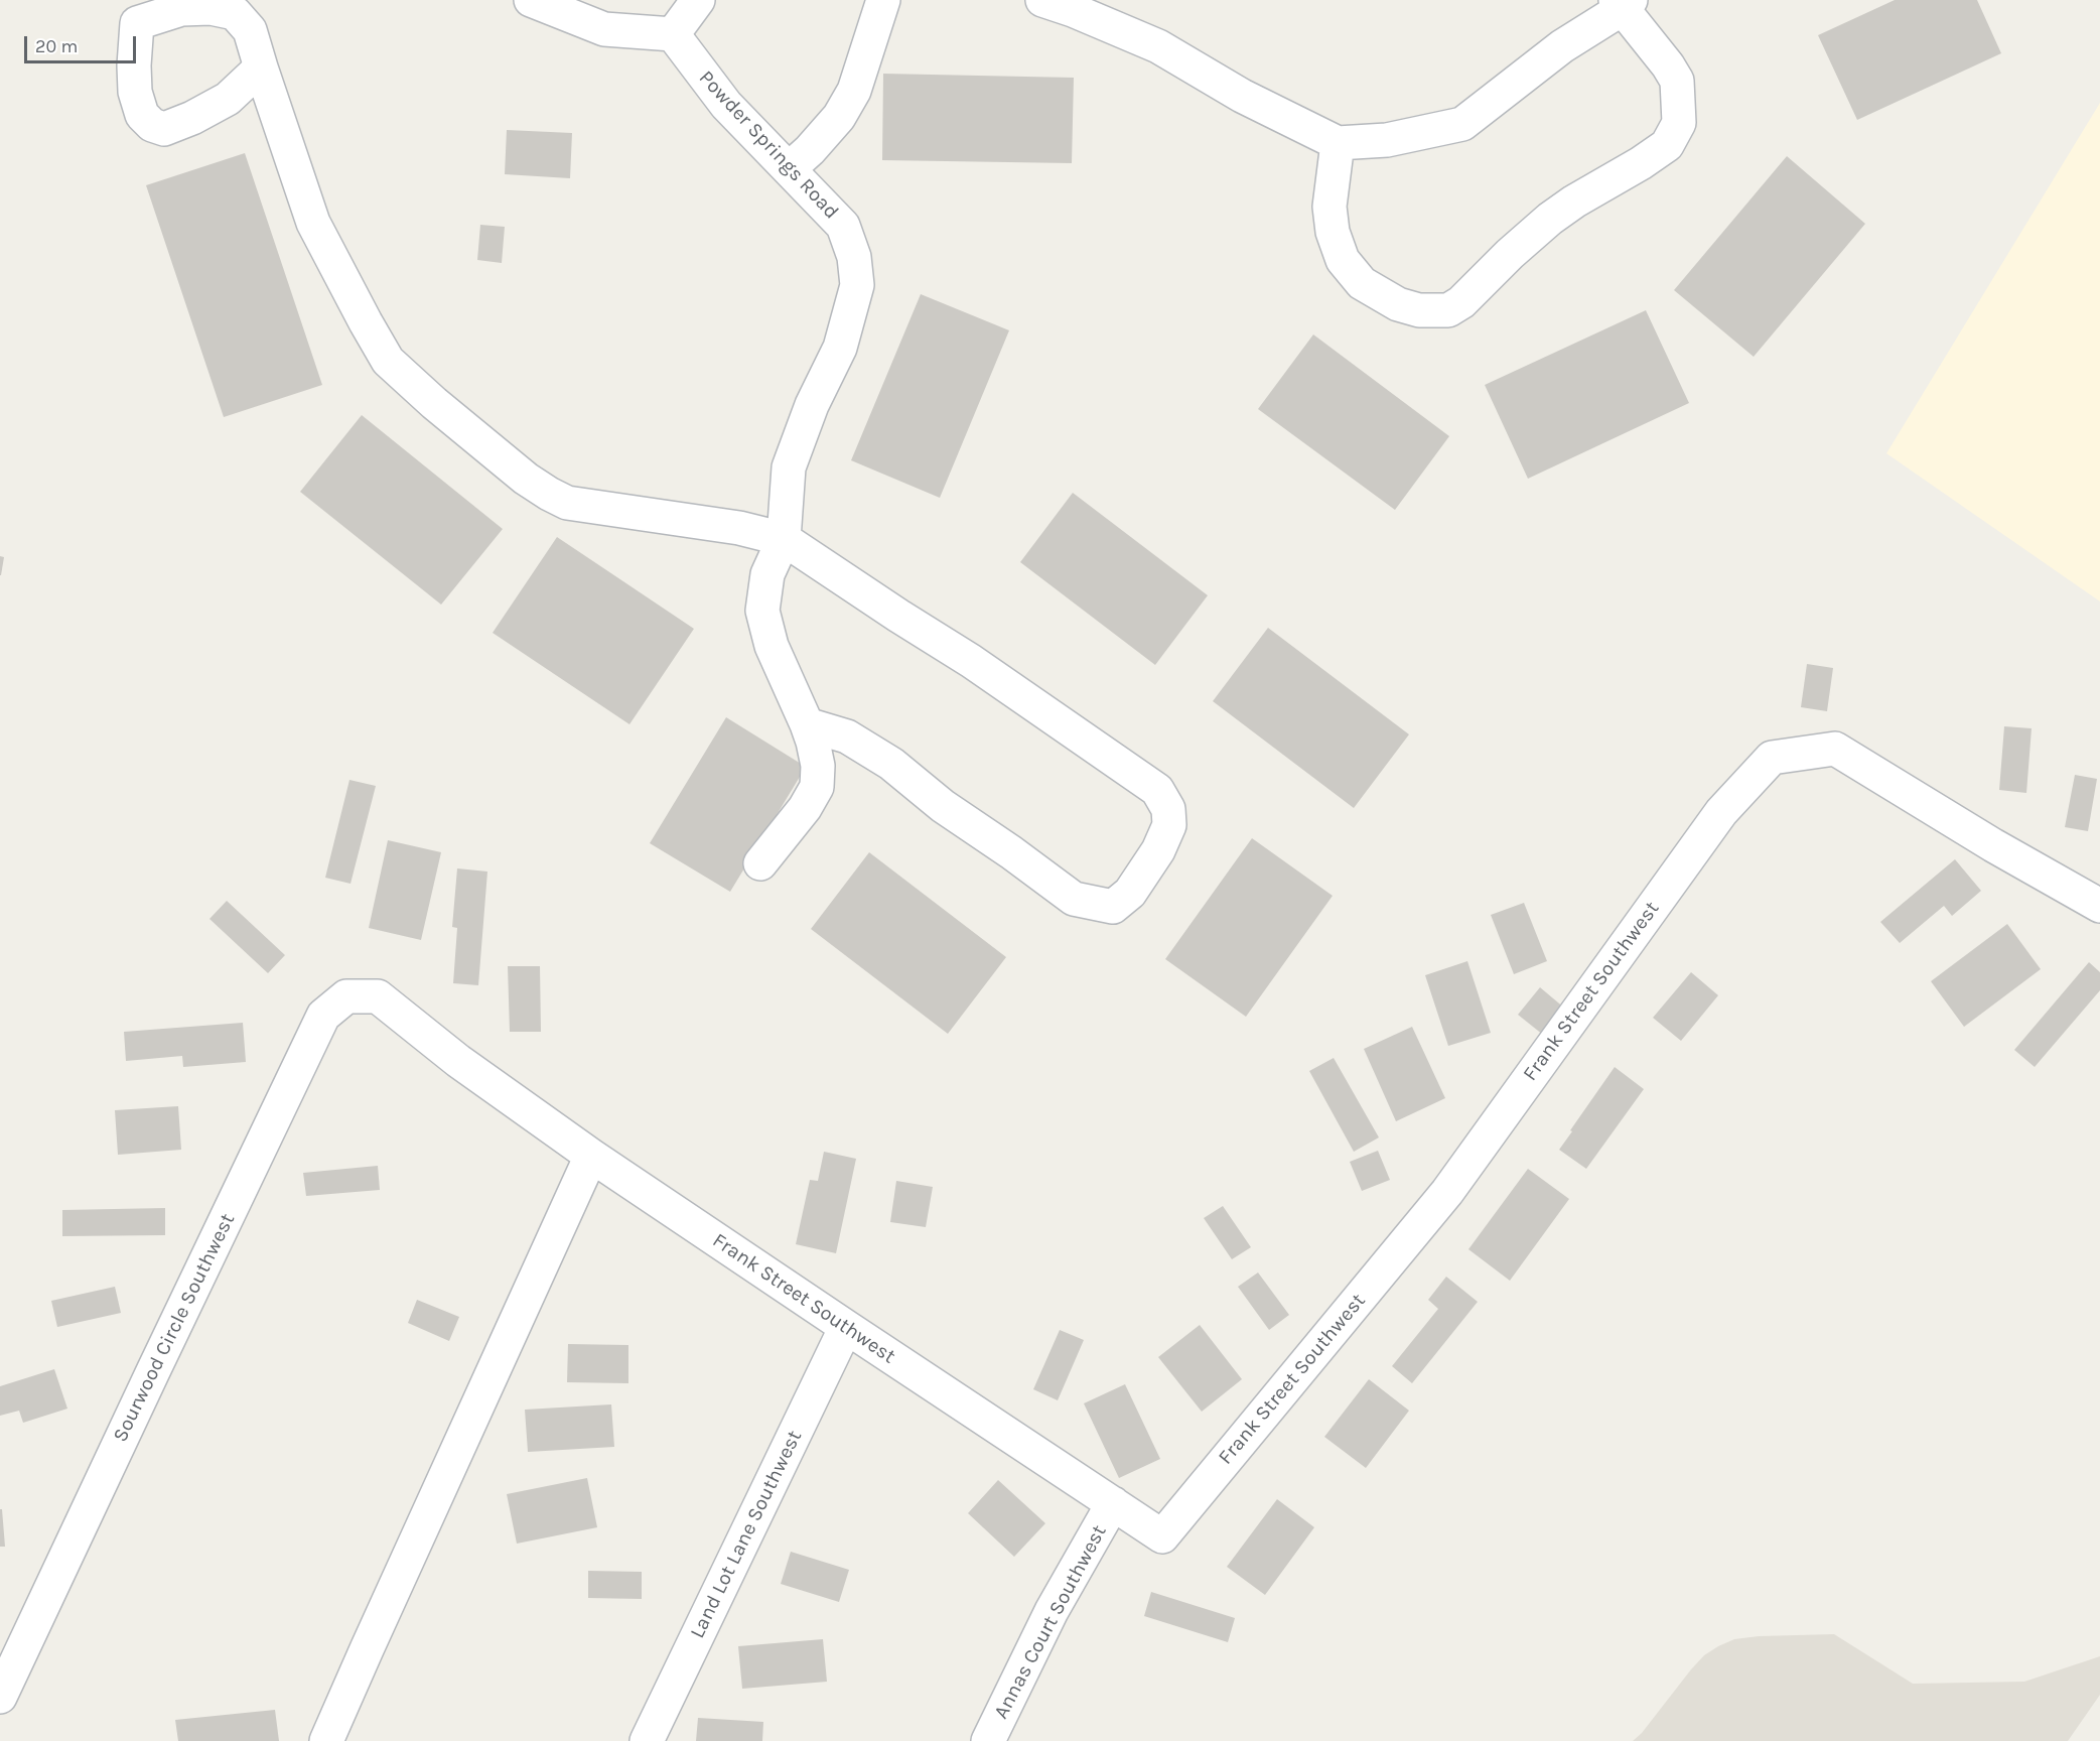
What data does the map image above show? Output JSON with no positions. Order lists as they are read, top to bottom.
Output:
{
  "streets": {
    "street": [
      "Powder Springs Road",
      "Frank Street Southwest",
      "Sourwood Circle Southwest",
      "Land Lot Lane Southwest",
      "Annas Court Southwest"
    ]
  },
  "crossings": [
    ["Frank Street Southwest", "Sourwood Circle Southwest"],
    ["Frank Street Southwest", "Land Lot Lane Southwest"],
    ["Frank Street Southwest", "Annas Court Southwest"]
  ],
  "scale_bar": "20 m"
}
